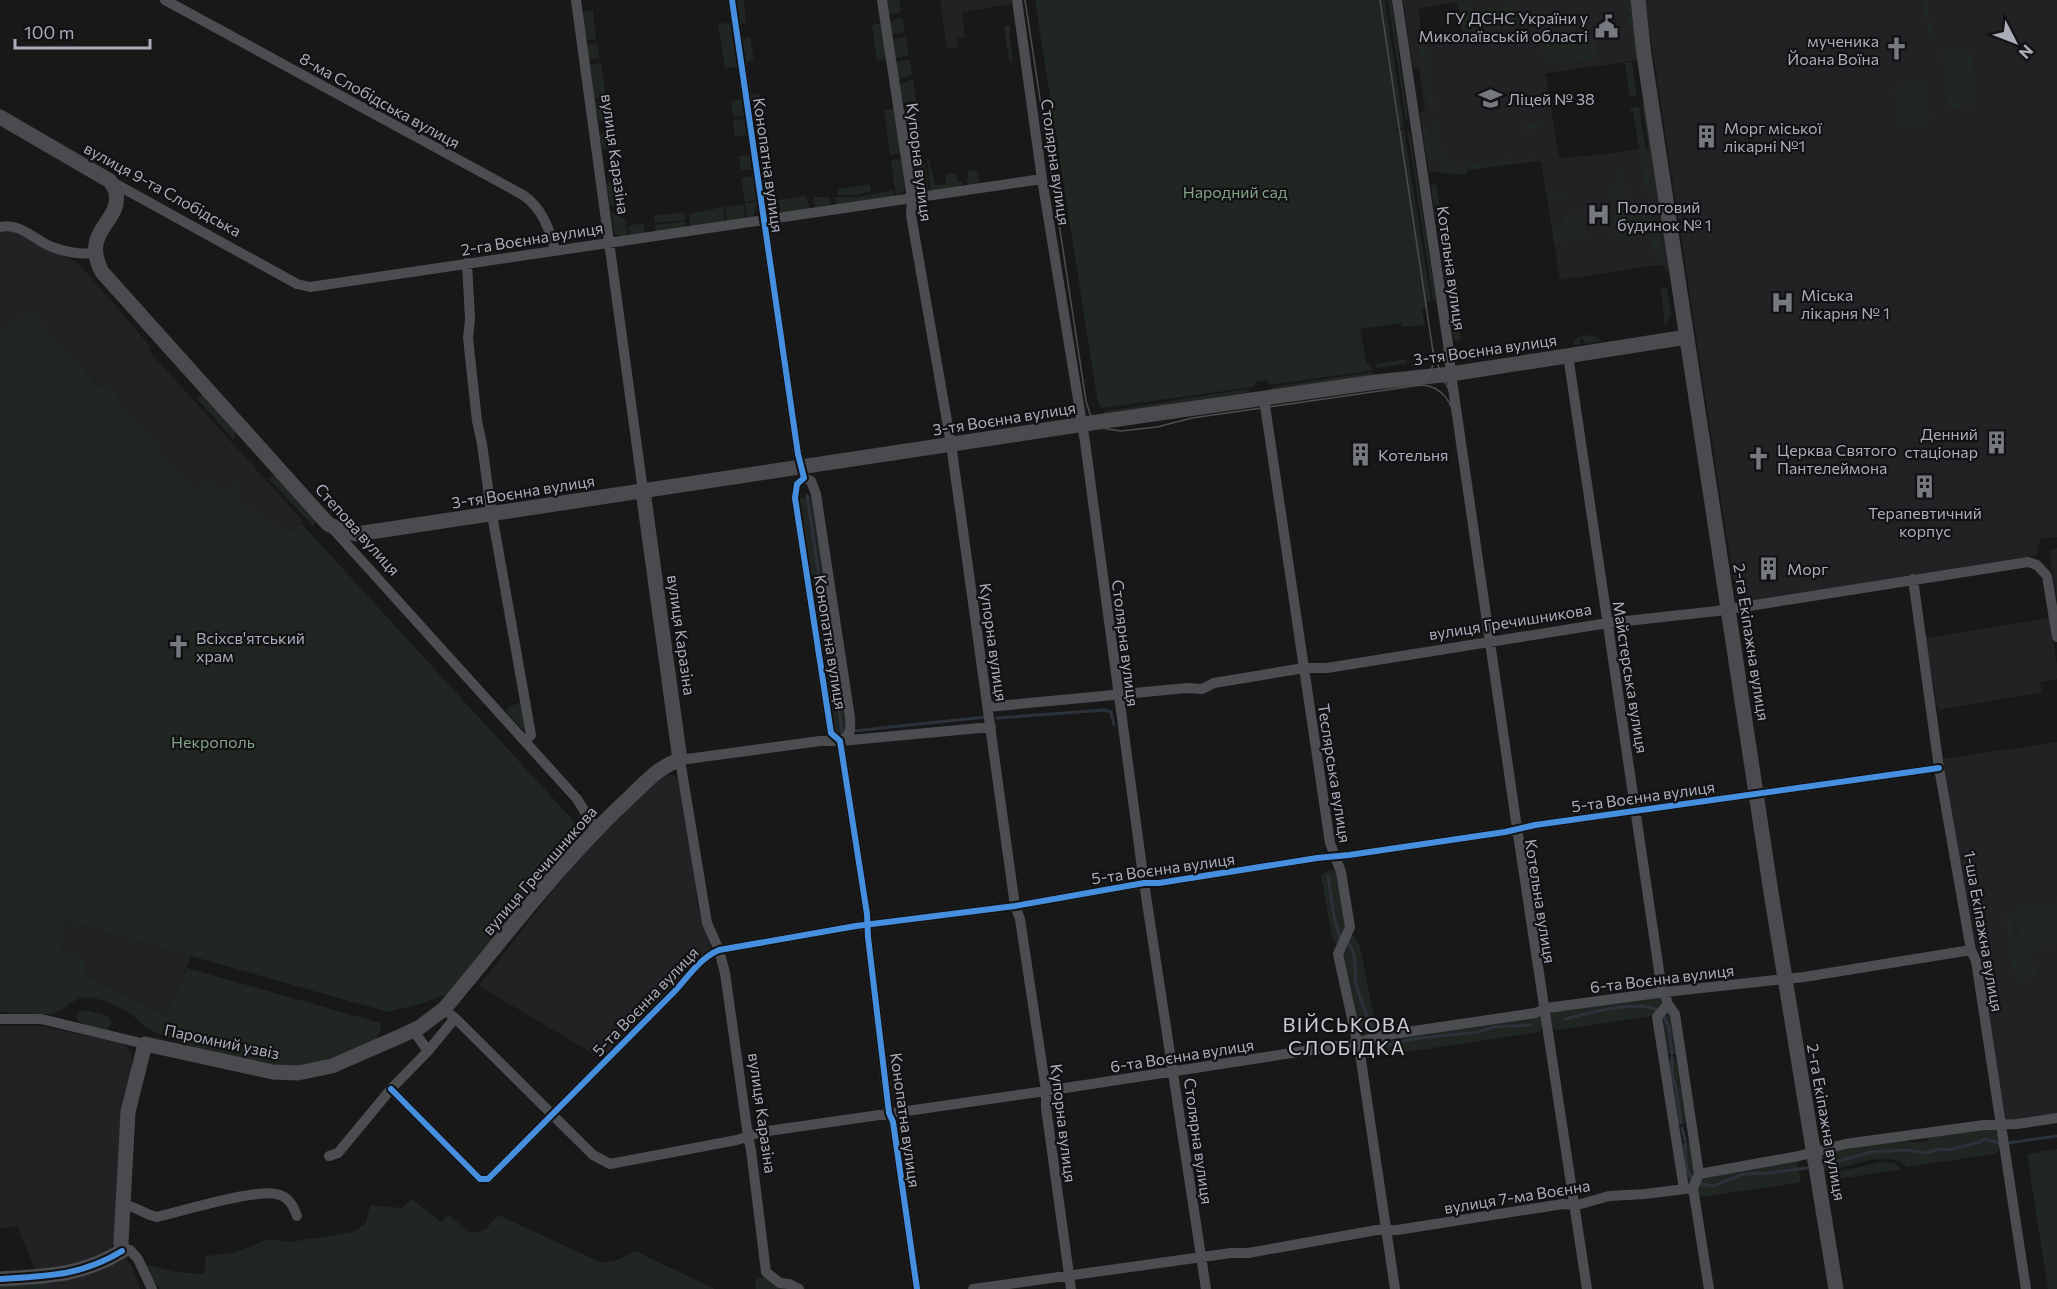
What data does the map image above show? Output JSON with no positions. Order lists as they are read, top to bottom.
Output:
{
  "streets": {
    "main road": [
      "вулиця Каразіна",
      "вулиця 9-та Слобідська",
      "3-тя Воєнна вулиця",
      "Степова вулиця",
      "вулиця Гречишникова",
      "2-га Екіпажна вулиця",
      "Паромний узвіз"
    ],
    "street": [
      "8-ма Слобідська вулиця",
      "Купорна вулиця",
      "Столярна вулиця",
      "Конопатна вулиця",
      "2-га Воєнна вулиця",
      "Котельна вулиця",
      "Майстерська вулиця",
      "Теслярська вулиця",
      "5-та Воєнна вулиця",
      "1-ша Екіпажна вулиця",
      "6-та Воєнна вулиця",
      "вулиця 7-ма Воєнна"
    ]
  },
  "crossings": [
    ["8-ма Слобідська вулиця", "2-га Воєнна вулиця"],
    ["вулиця Каразіна", "2-га Воєнна вулиця"],
    ["вулиця Каразіна", "3-тя Воєнна вулиця"],
    ["вулиця Каразіна", "вулиця Гречишникова"],
    ["вулиця Каразіна", "5-та Воєнна вулиця"],
    ["вулиця Каразіна", "6-та Воєнна вулиця"],
    ["Купорна вулиця", "2-га Воєнна вулиця"],
    ["Купорна вулиця", "3-тя Воєнна вулиця"],
    ["Купорна вулиця", "вулиця Гречишникова"],
    ["Купорна вулиця", "5-та Воєнна вулиця"],
    ["Купорна вулиця", "6-та Воєнна вулиця"],
    ["Купорна вулиця", "вулиця 7-ма Воєнна"],
    ["Столярна вулиця", "2-га Воєнна вулиця"],
    ["Столярна вулиця", "3-тя Воєнна вулиця"],
    ["Столярна вулиця", "вулиця Гречишникова"],
    ["Столярна вулиця", "5-та Воєнна вулиця"],
    ["Столярна вулиця", "6-та Воєнна вулиця"],
    ["Столярна вулиця", "вулиця 7-ма Воєнна"],
    ["Конопатна вулиця", "2-га Воєнна вулиця"],
    ["Конопатна вулиця", "3-тя Воєнна вулиця"],
    ["Конопатна вулиця", "вулиця Гречишникова"],
    ["Конопатна вулиця", "5-та Воєнна вулиця"],
    ["Конопатна вулиця", "6-та Воєнна вулиця"],
    ["вулиця 9-та Слобідська", "2-га Воєнна вулиця"],
    ["Котельна вулиця", "3-тя Воєнна вулиця"],
    ["Котельна вулиця", "вулиця Гречишникова"],
    ["Котельна вулиця", "5-та Воєнна вулиця"],
    ["Котельна вулиця", "6-та Воєнна вулиця"],
    ["Котельна вулиця", "вулиця 7-ма Воєнна"],
    ["3-тя Воєнна вулиця", "Степова вулиця"],
    ["3-тя Воєнна вулиця", "2-га Екіпажна вулиця"],
    ["3-тя Воєнна вулиця", "Майстерська вулиця"],
    ["3-тя Воєнна вулиця", "Теслярська вулиця"],
    ["Степова вулиця", "вулиця Гречишникова"],
    ["вулиця Гречишникова", "2-га Екіпажна вулиця"],
    ["вулиця Гречишникова", "Майстерська вулиця"],
    ["вулиця Гречишникова", "Теслярська вулиця"],
    ["вулиця Гречишникова", "5-та Воєнна вулиця"],
    ["вулиця Гречишникова", "1-ша Екіпажна вулиця"],
    ["вулиця Гречишникова", "6-та Воєнна вулиця"],
    ["вулиця Гречишникова", "Паромний узвіз"],
    ["2-га Екіпажна вулиця", "5-та Воєнна вулиця"],
    ["2-га Екіпажна вулиця", "6-та Воєнна вулиця"],
    ["Майстерська вулиця", "5-та Воєнна вулиця"],
    ["Майстерська вулиця", "6-та Воєнна вулиця"],
    ["Теслярська вулиця", "5-та Воєнна вулиця"],
    ["Теслярська вулиця", "6-та Воєнна вулиця"],
    ["Теслярська вулиця", "вулиця 7-ма Воєнна"],
    ["5-та Воєнна вулиця", "1-ша Екіпажна вулиця"],
    ["5-та Воєнна вулиця", "6-та Воєнна вулиця"],
    ["1-ша Екіпажна вулиця", "6-та Воєнна вулиця"]
  ],
  "districts": ["ВІЙСЬКОВА СЛОБІДКА"],
  "parks": ["Народний сад", "Некрополь"],
  "places": {
    "public building": ["ГУ ДСНС України у Миколаївській області"],
    "church": ["мученика Йоана Воїна", "Церква Святого Пантелеймона", "Всіхсв'ятський храм"],
    "school or university": ["Ліцей № 38"],
    "building": [
      "Морг міської лікарні №1",
      "Денний стаціонар",
      "Котельня",
      "Терапевтичний корпус",
      "Морг"
    ],
    "hospital": ["Пологовий будинок № 1", "Міська лікарня № 1"]
  },
  "scale_bar": "100 m",
  "north": "bottom right"
}
